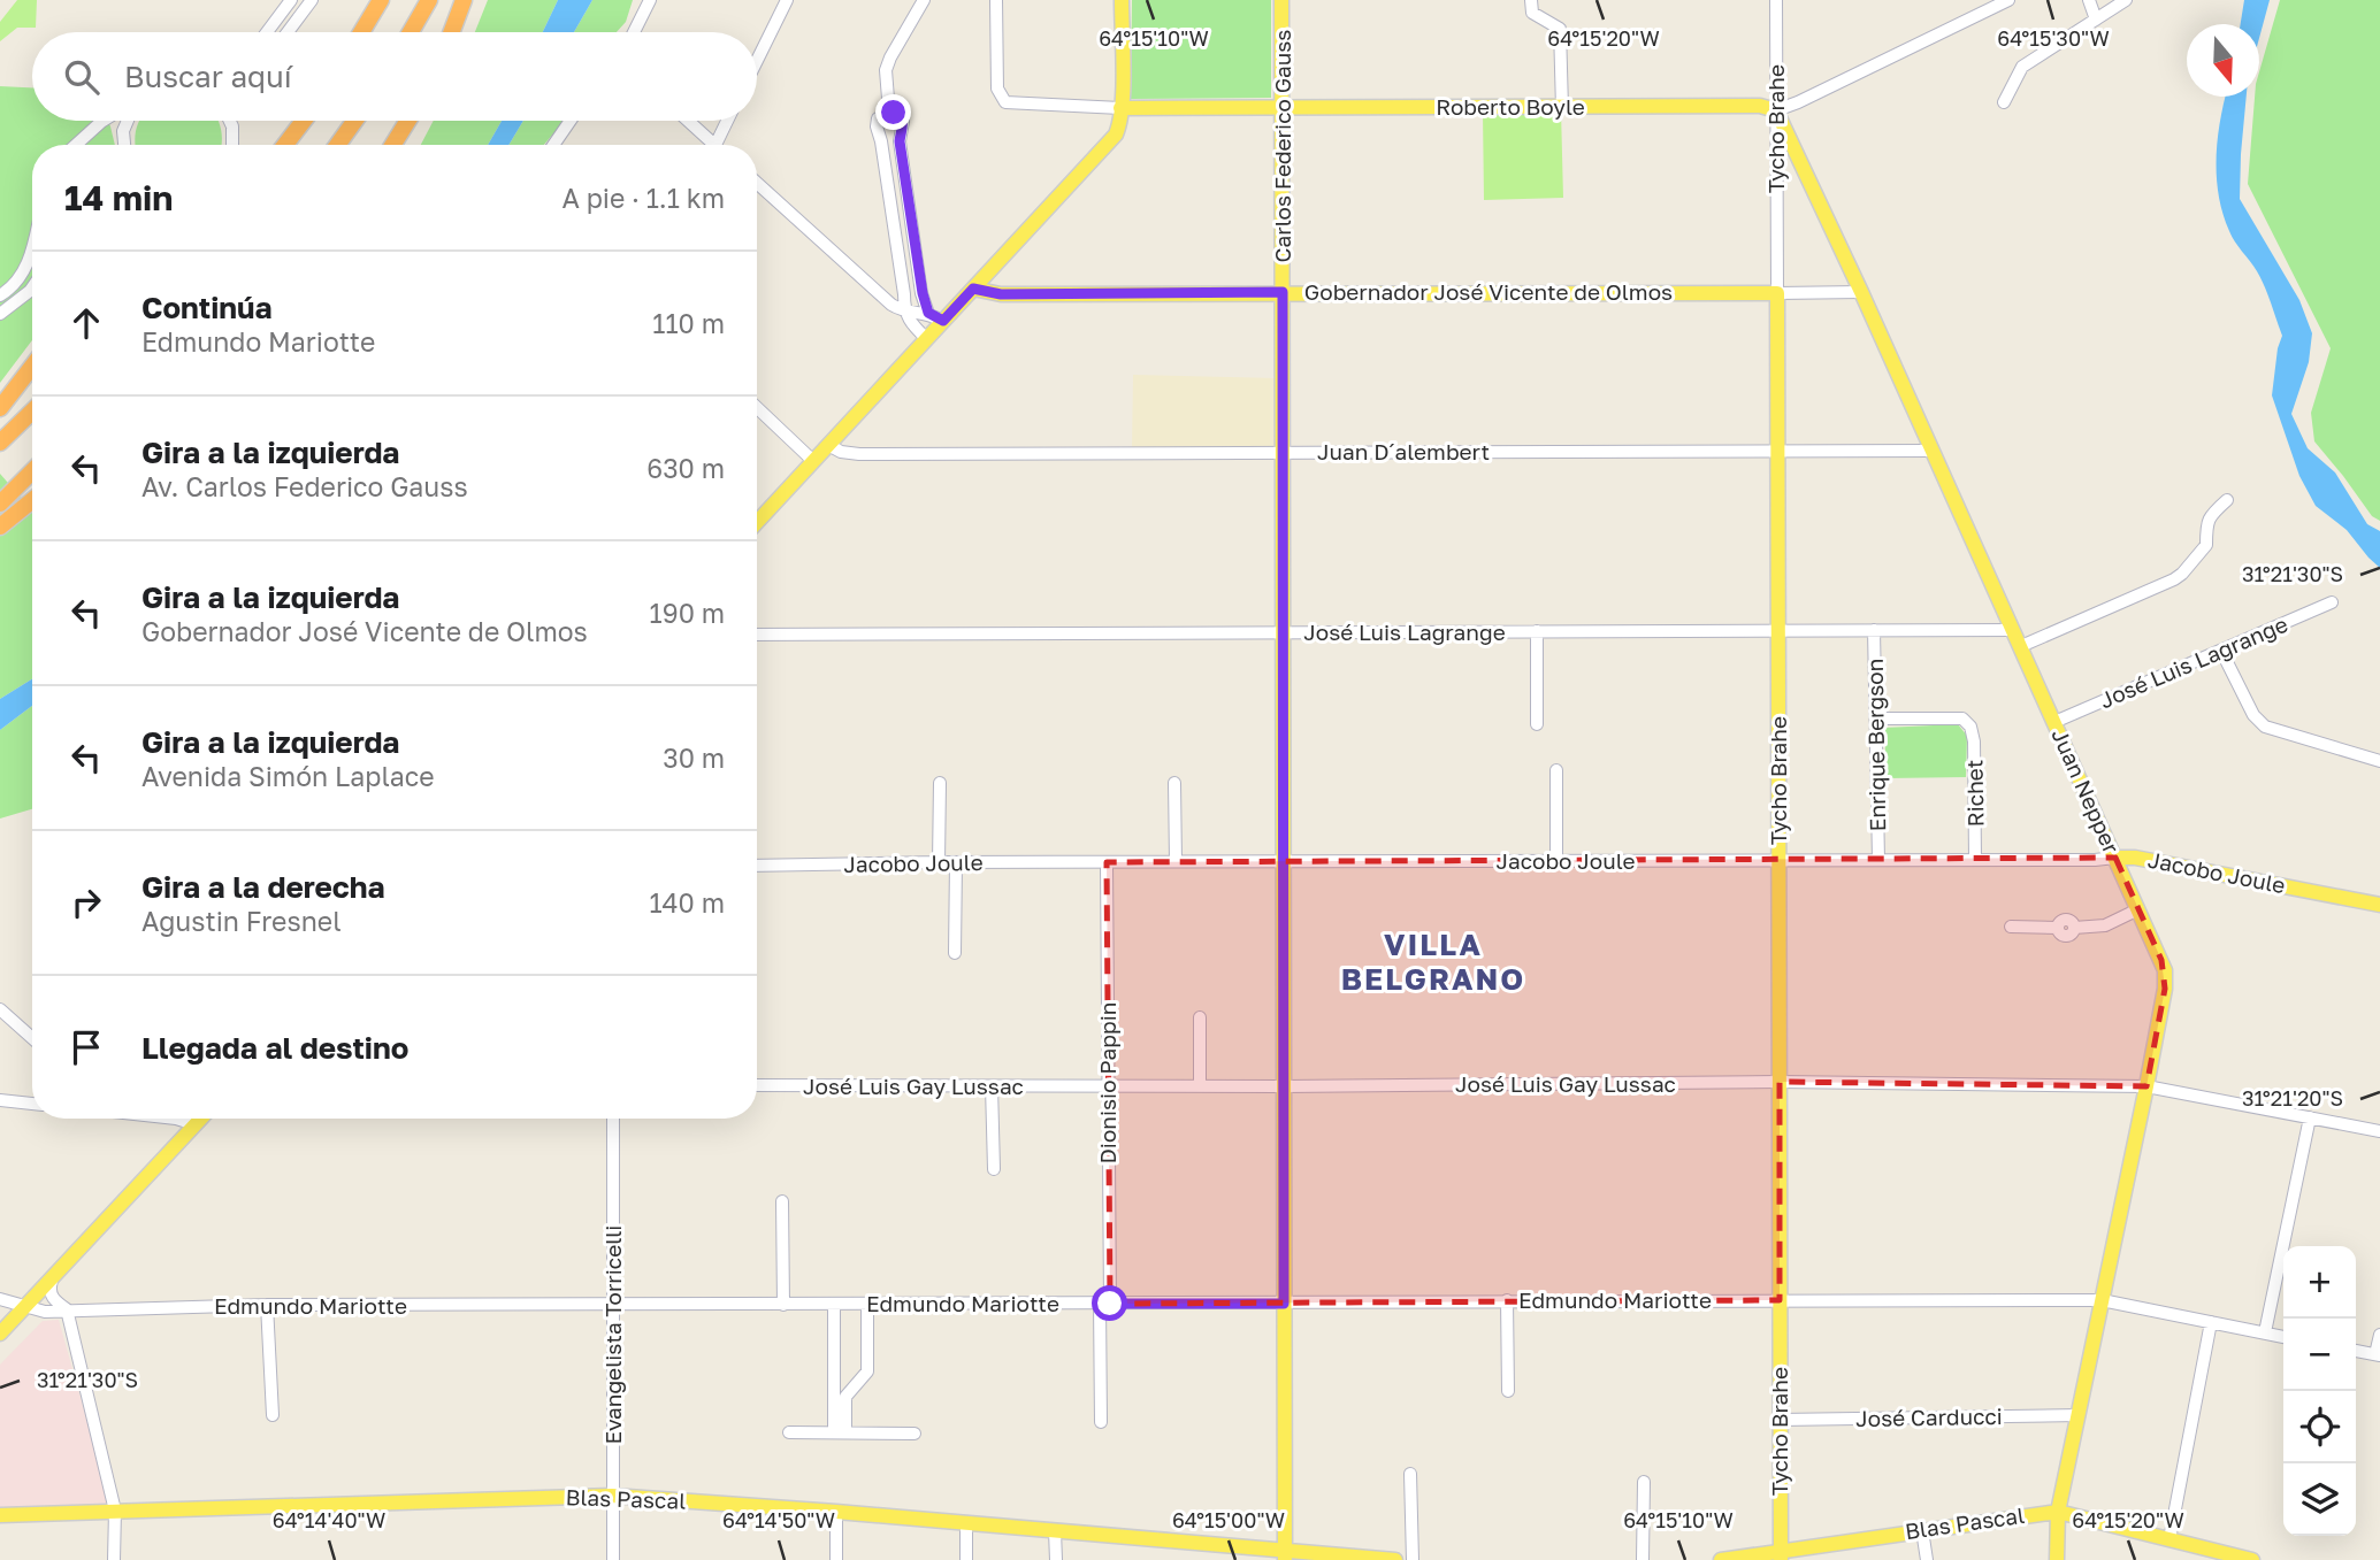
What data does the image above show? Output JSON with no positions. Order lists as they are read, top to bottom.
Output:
{
  "streets": {
    "main road": [
      "Roberto Boyle",
      "Tycho Brahe",
      "Carlos Federico Gauss",
      "Gobernador José Vicente de Olmos",
      "Juan Nepper",
      "Jacobo Joule",
      "Blas Pascal"
    ],
    "street": [
      "Juan D´alembert",
      "José Luis Lagrange",
      "Enrique Bergson",
      "Richet",
      "Dionisio Pappin",
      "José Luis Gay Lussac",
      "Edmundo Mariotte",
      "Evangelista Torricelli",
      "José Carducci"
    ]
  },
  "crossings": [
    ["Roberto Boyle", "Tycho Brahe"],
    ["Roberto Boyle", "Carlos Federico Gauss"],
    ["Roberto Boyle", "Juan Nepper"],
    ["Tycho Brahe", "Gobernador José Vicente de Olmos"],
    ["Tycho Brahe", "Juan D´alembert"],
    ["Tycho Brahe", "José Luis Lagrange"],
    ["Tycho Brahe", "Juan Nepper"],
    ["Tycho Brahe", "Jacobo Joule"],
    ["Tycho Brahe", "José Luis Gay Lussac"],
    ["Tycho Brahe", "Edmundo Mariotte"],
    ["Tycho Brahe", "José Carducci"],
    ["Tycho Brahe", "Blas Pascal"],
    ["Carlos Federico Gauss", "Gobernador José Vicente de Olmos"],
    ["Carlos Federico Gauss", "Juan D´alembert"],
    ["Carlos Federico Gauss", "José Luis Lagrange"],
    ["Carlos Federico Gauss", "Jacobo Joule"],
    ["Carlos Federico Gauss", "José Luis Gay Lussac"],
    ["Carlos Federico Gauss", "Edmundo Mariotte"],
    ["Carlos Federico Gauss", "Blas Pascal"],
    ["Gobernador José Vicente de Olmos", "Juan Nepper"],
    ["Juan D´alembert", "Juan Nepper"],
    ["José Luis Lagrange", "Enrique Bergson"],
    ["José Luis Lagrange", "Juan Nepper"],
    ["Enrique Bergson", "Richet"],
    ["Enrique Bergson", "Jacobo Joule"],
    ["Juan Nepper", "Jacobo Joule"],
    ["Juan Nepper", "José Luis Gay Lussac"],
    ["Juan Nepper", "Edmundo Mariotte"],
    ["Juan Nepper", "José Carducci"],
    ["Juan Nepper", "Blas Pascal"],
    ["Richet", "Jacobo Joule"],
    ["Jacobo Joule", "Dionisio Pappin"],
    ["Dionisio Pappin", "José Luis Gay Lussac"],
    ["Dionisio Pappin", "Edmundo Mariotte"],
    ["Edmundo Mariotte", "Evangelista Torricelli"],
    ["Evangelista Torricelli", "Blas Pascal"]
  ],
  "districts": ["VILLA BELGRANO"],
  "north": "bottom",
  "page": {
    "search": "Buscar aquí",
    "heading": ["14 min", "A pie · 1.1 km"],
    "list": [
      ["Continúa", "Edmundo Mariotte", "110 m"],
      ["Gira a la izquierda", "Av. Carlos Federico Gauss", "630 m"],
      ["Gira a la izquierda", "Gobernador José Vicente de Olmos", "190 m"],
      ["Gira a la izquierda", "Avenida Simón Laplace", "30 m"],
      ["Gira a la derecha", "Agustin Fresnel", "140 m"],
      "Llegada al destino"
    ],
    "map_buttons": ["+", "−"]
  },
  "coordinates": [
    "64°15'10\"W",
    "64°15'20\"W",
    "64°15'30\"W",
    "31°21'30\"S",
    "31°21'20\"S",
    "64°14'40\"W",
    "64°14'50\"W",
    "64°15'00\"W"
  ]
}
